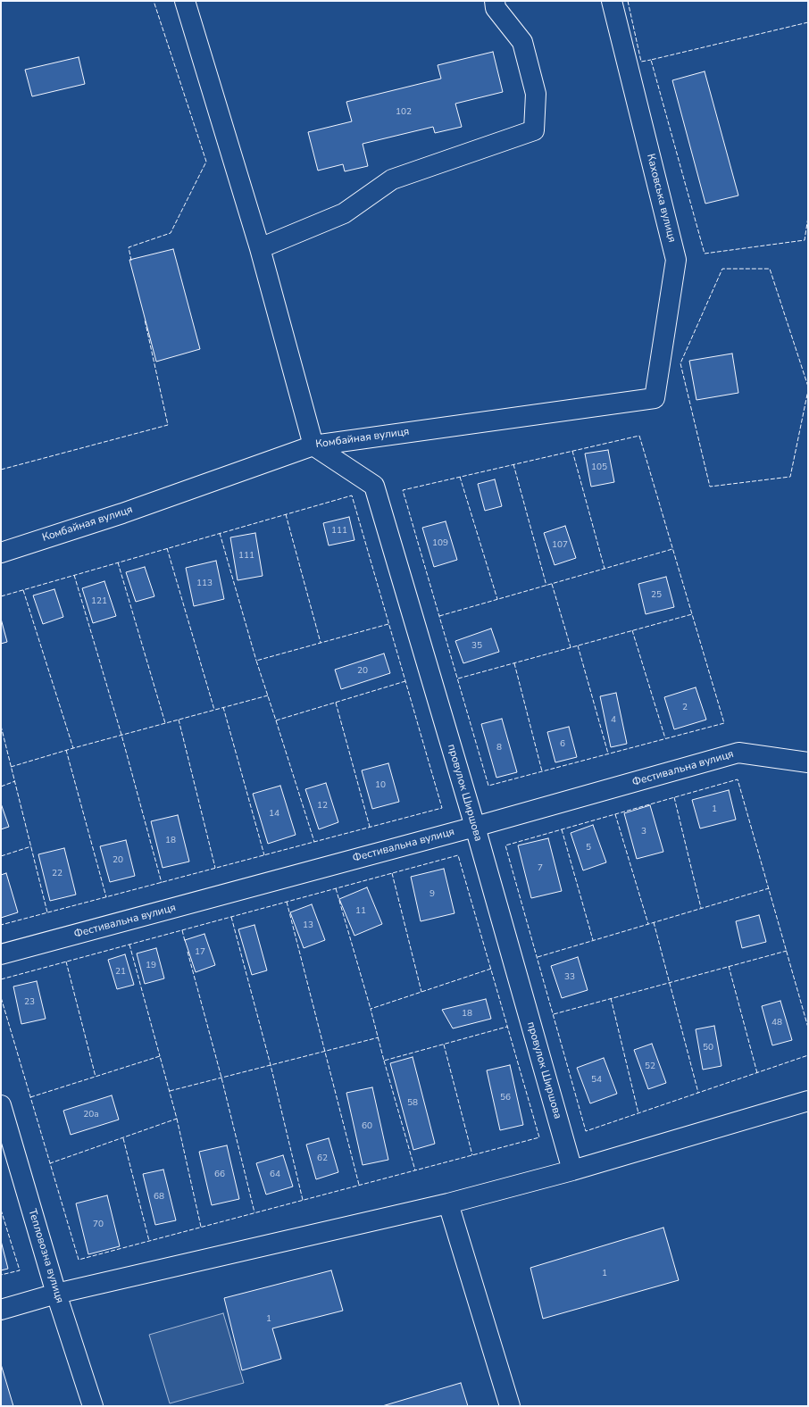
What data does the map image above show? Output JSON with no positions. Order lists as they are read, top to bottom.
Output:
{
  "streets": {
    "street": [
      "Каховська вулиця",
      "Комбайная вулиця",
      "Фестивальна вулиця",
      "провулок Ширшова",
      "Тепловозна вулиця"
    ]
  },
  "crossings": [
    ["Каховська вулиця", "Комбайная вулиця"],
    ["Комбайная вулиця", "провулок Ширшова"],
    ["Фестивальна вулиця", "провулок Ширшова"]
  ],
  "house_numbers": [
    "102",
    "105",
    "111",
    "109",
    "107",
    "111",
    "113",
    "25",
    "121",
    "35",
    "20",
    "2",
    "4",
    "6",
    "8",
    "10",
    "12",
    "1",
    "14",
    "3",
    "18",
    "5",
    "20",
    "7",
    "22",
    "9",
    "11",
    "13",
    "17",
    "19",
    "21",
    "33",
    "23",
    "18",
    "48",
    "50",
    "52",
    "54",
    "56",
    "58",
    "20а",
    "60",
    "62",
    "66",
    "64",
    "68",
    "70",
    "1",
    "1"
  ]
}
